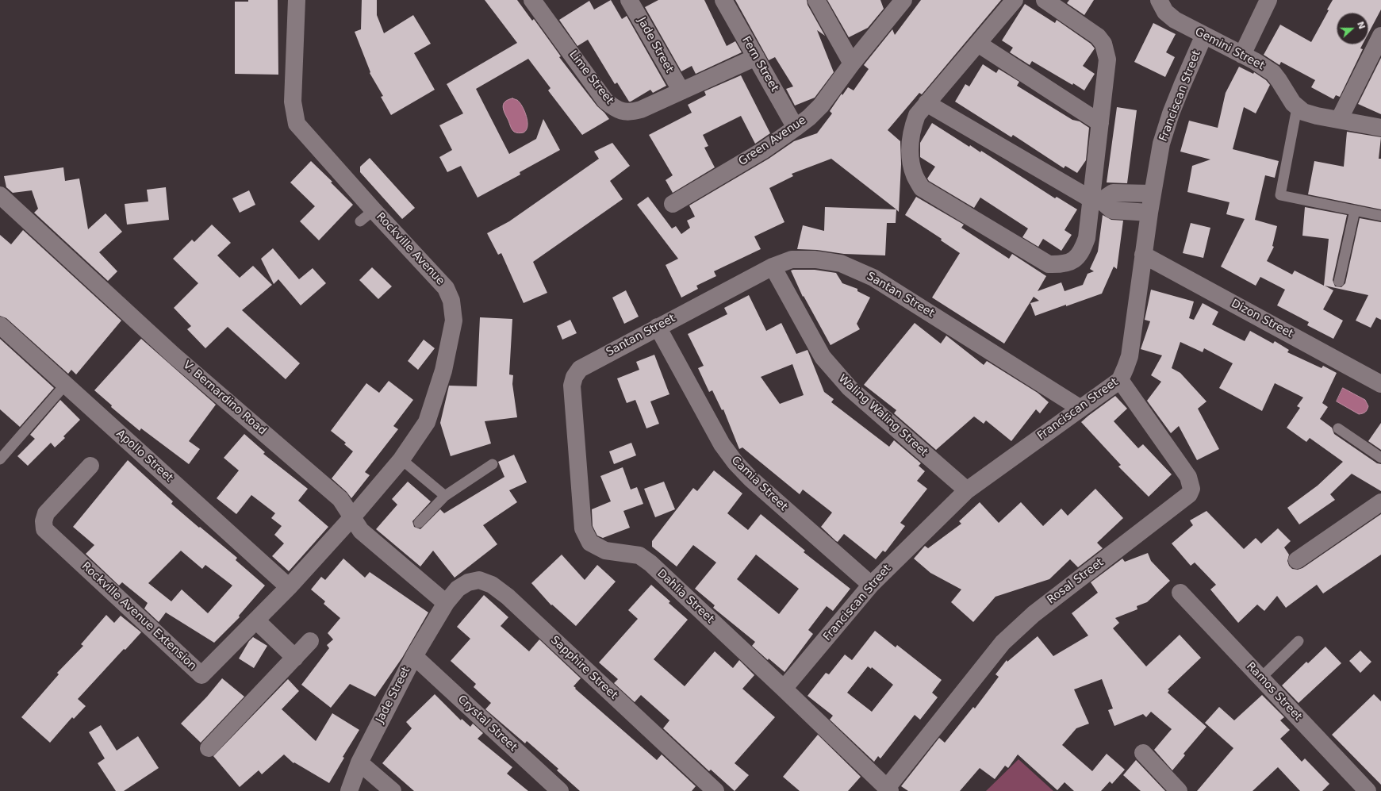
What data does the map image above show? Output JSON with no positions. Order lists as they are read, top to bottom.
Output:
{
  "streets": {
    "street": [
      "Jade Street",
      "Gemini Street",
      "Fern Street",
      "Lime Street",
      "Franciscan Street",
      "Green Avenue",
      "Rockville Avenue",
      "Santan Street",
      "Dizon Street",
      "V. Bernardino Road",
      "Waling Waling Street",
      "Apollo Street",
      "Camia Street",
      "Rosal Street",
      "Dahlia Street",
      "Rockville Avenue Extension",
      "Sapphire Street",
      "Ramos Street",
      "Crystal Street"
    ]
  },
  "crossings": [
    ["Jade Street", "Lime Street"],
    ["Jade Street", "V. Bernardino Road"],
    ["Jade Street", "Sapphire Street"],
    ["Jade Street", "Crystal Street"],
    ["Gemini Street", "Franciscan Street"],
    ["Fern Street", "Lime Street"],
    ["Fern Street", "Green Avenue"],
    ["Franciscan Street", "Santan Street"],
    ["Franciscan Street", "Dizon Street"],
    ["Franciscan Street", "Waling Waling Street"],
    ["Franciscan Street", "Camia Street"],
    ["Franciscan Street", "Rosal Street"],
    ["Franciscan Street", "Dahlia Street"],
    ["Rockville Avenue", "V. Bernardino Road"],
    ["Rockville Avenue", "Rockville Avenue Extension"],
    ["Santan Street", "Waling Waling Street"],
    ["Santan Street", "Camia Street"],
    ["Santan Street", "Dahlia Street"],
    ["V. Bernardino Road", "Rockville Avenue Extension"],
    ["V. Bernardino Road", "Sapphire Street"],
    ["Apollo Street", "Rockville Avenue Extension"],
    ["Rosal Street", "Dahlia Street"]
  ],
  "north": "right"
}
